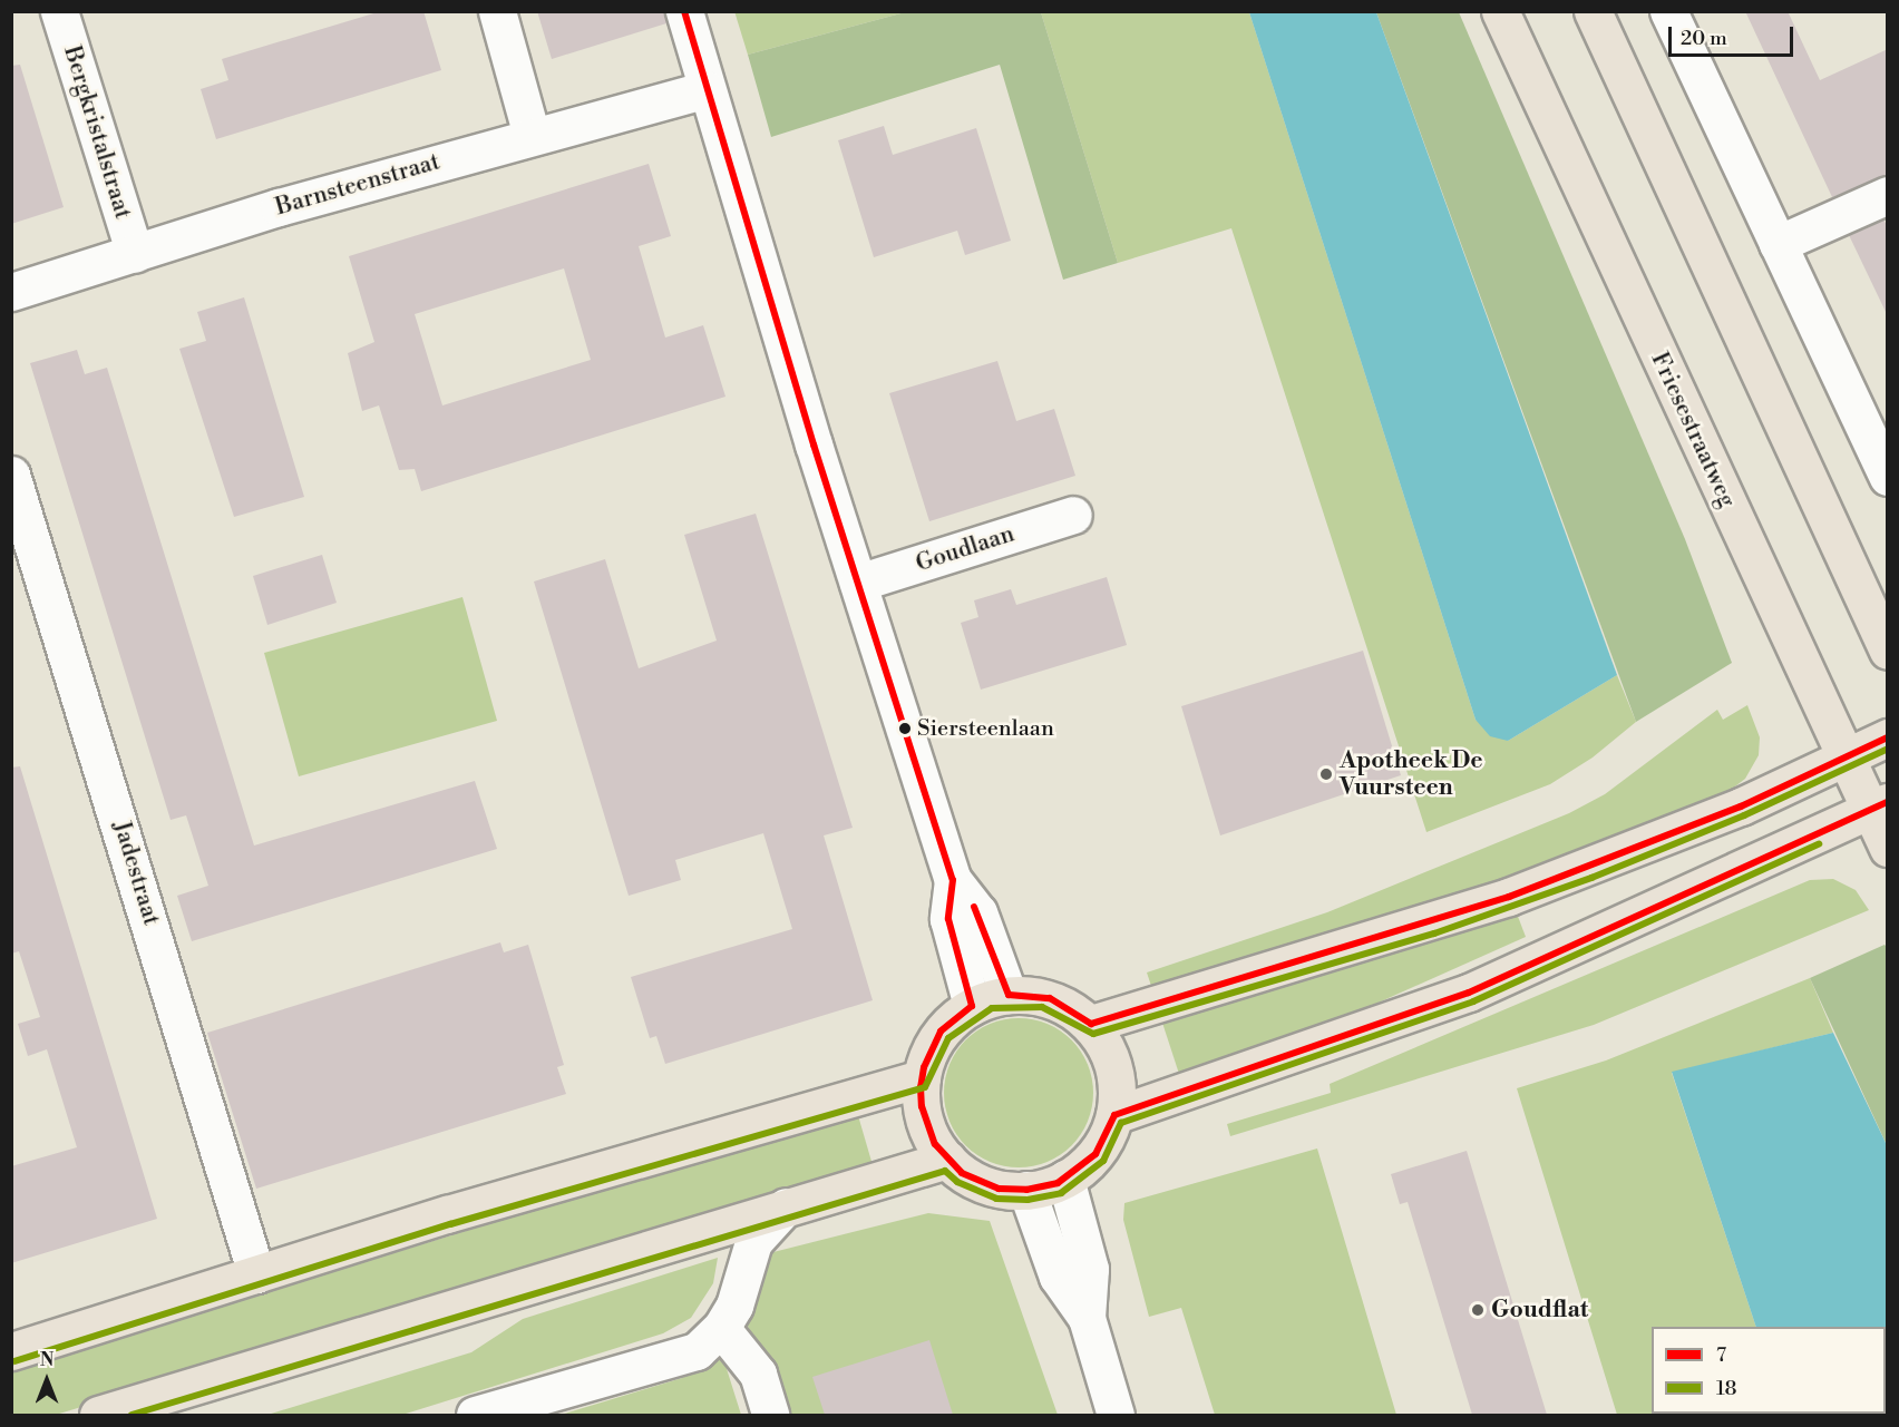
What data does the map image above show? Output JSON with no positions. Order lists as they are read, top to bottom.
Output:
{
  "streets": {
    "main road": ["Friesestraatweg"],
    "street": [
      "Bergkristalstraat",
      "Barnsteenstraat",
      "Goudlaan",
      "Jadestraat"
    ]
  },
  "crossings": [
    ["Bergkristalstraat", "Barnsteenstraat"]
  ],
  "places": ["Siersteenlaan", "Apotheek De Vuursteen", "Goudflat"],
  "lines": ["transit line 7", "transit line 18"],
  "legend": ["7", "18"],
  "scale_bar": "20 m",
  "north": "top"
}
